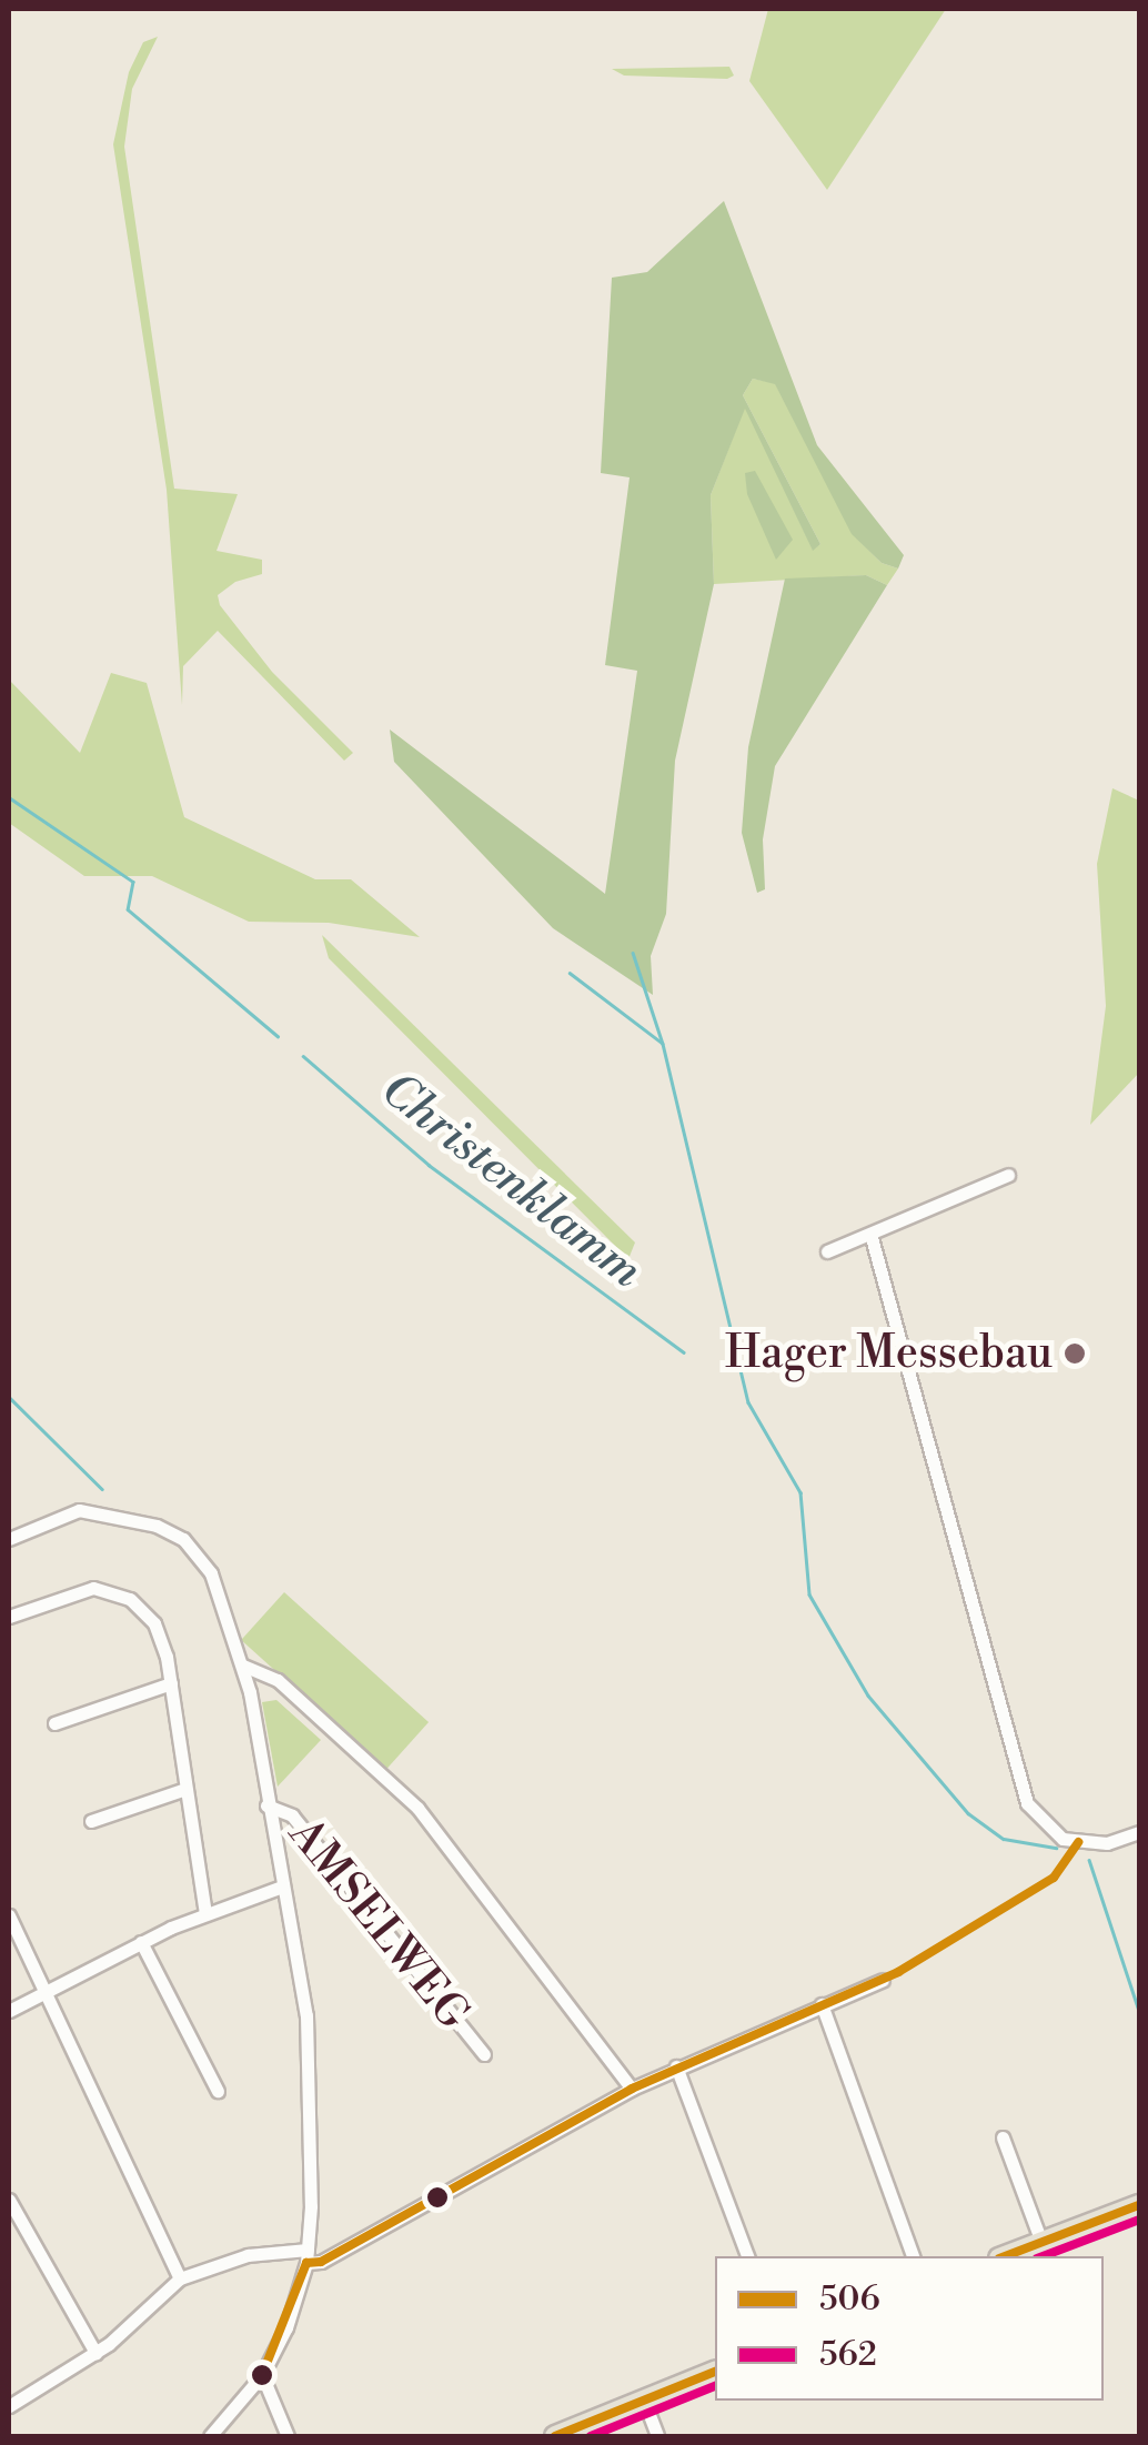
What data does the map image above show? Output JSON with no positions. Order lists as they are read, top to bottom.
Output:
{
  "streets": {
    "street": ["AMSELWEG"]
  },
  "water": ["Christenklamm"],
  "places": ["Hager Messebau"],
  "lines": ["transit line 506", "transit line 562"],
  "legend": ["506", "562"]
}
